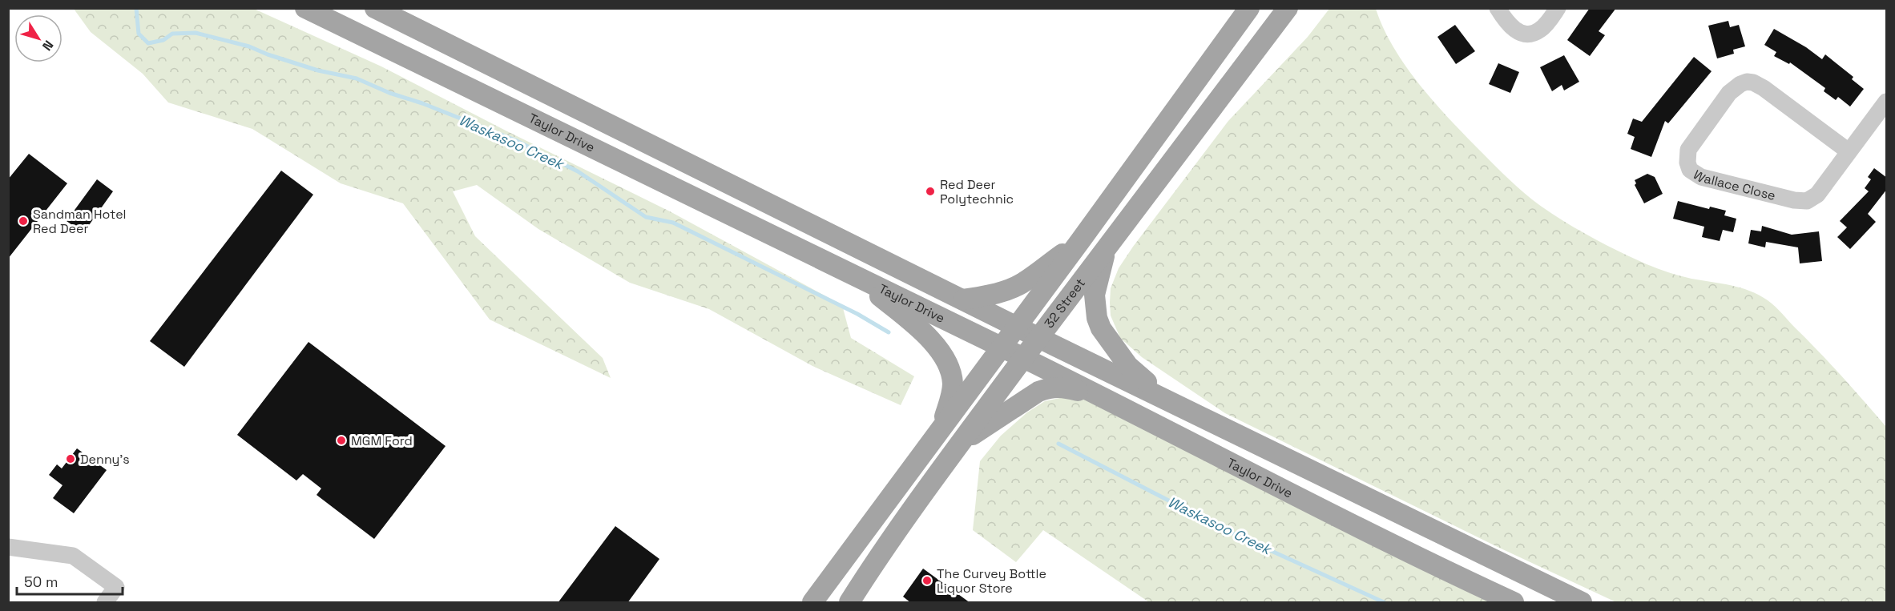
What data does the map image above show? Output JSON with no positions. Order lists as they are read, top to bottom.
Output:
{
  "streets": {
    "main road": ["Taylor Drive", "32 Street"],
    "street": ["Wallace Close"]
  },
  "crossings": [
    ["Taylor Drive", "32 Street"]
  ],
  "water": ["Waskasoo Creek"],
  "places": [
    "Red Deer Polytechnic",
    "Sandman Hotel Red Deer",
    "MGM Ford",
    "Denny's",
    "The Curvey Bottle Liquor Store"
  ],
  "scale_bar": "50 m",
  "north": "bottom right"
}
